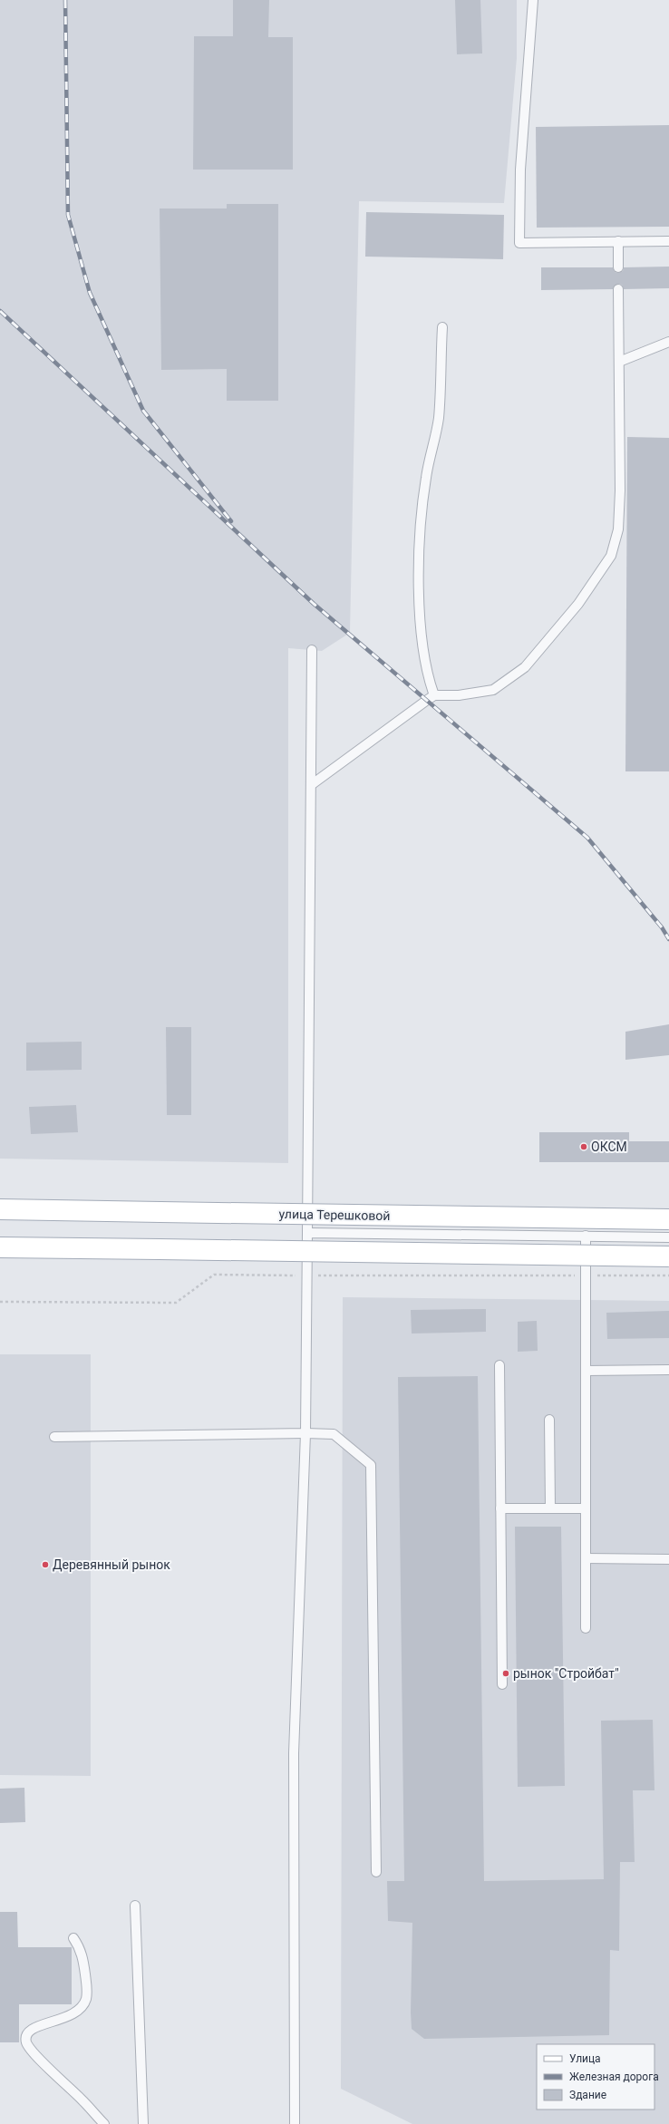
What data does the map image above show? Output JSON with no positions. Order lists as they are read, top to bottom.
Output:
{
  "streets": {
    "main road": ["улица Терешковой"]
  },
  "places": ["ОКСМ", "Деревянный рынок", "рынок \"Стройбат\""],
  "legend": ["Улица", "Железная дорога", "Здание"]
}
